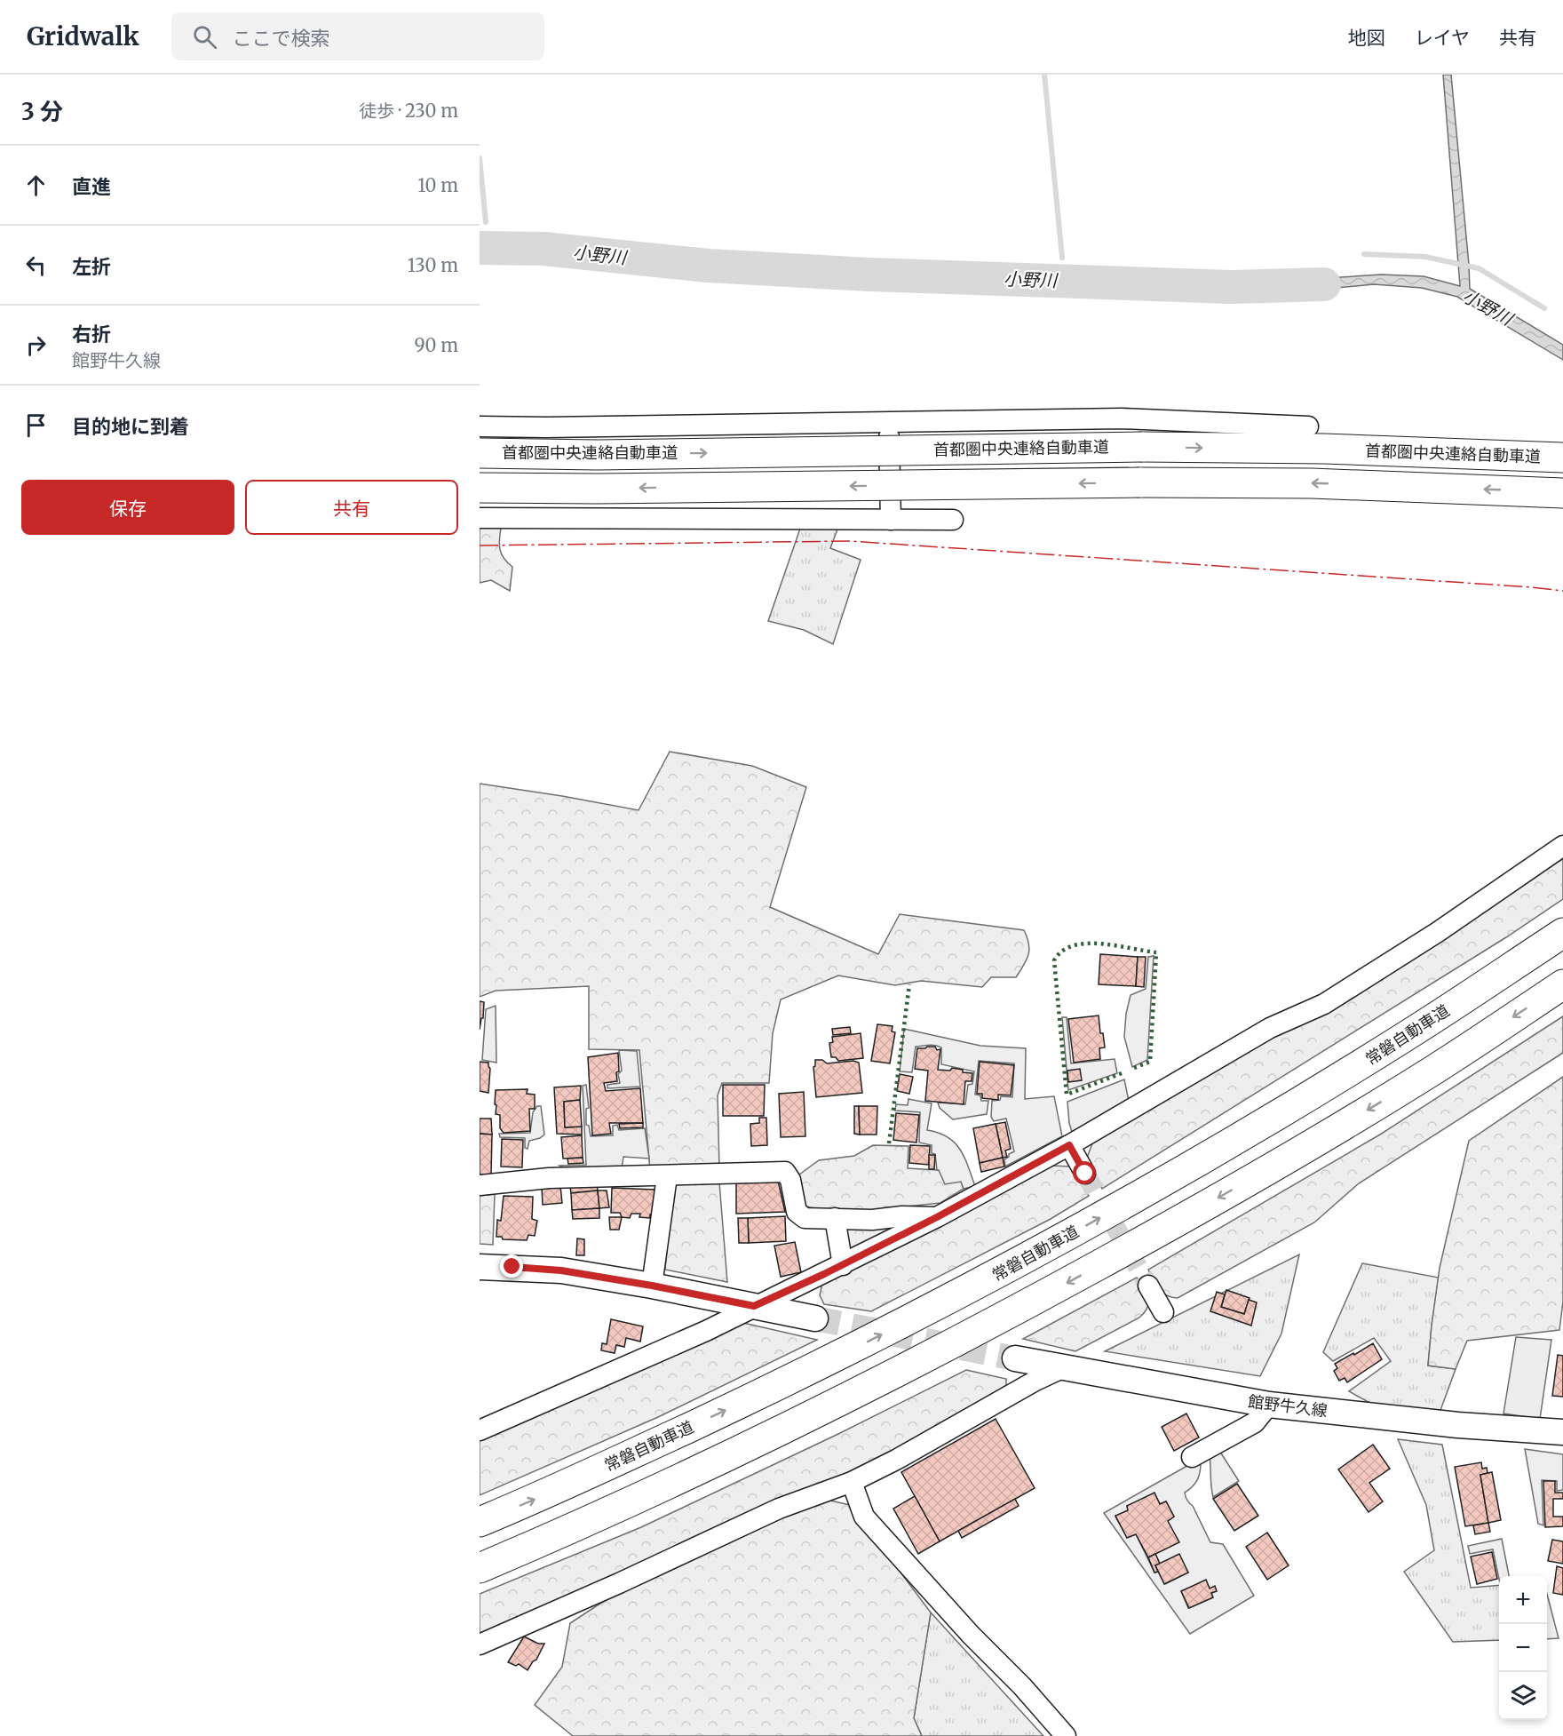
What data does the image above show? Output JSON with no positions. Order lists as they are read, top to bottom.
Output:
{
  "streets": {
    "highway": ["首都圏中央連絡自動車道", "常磐自動車道"],
    "main road": ["館野牛久線"]
  },
  "water": ["小野川"],
  "page": {
    "header": "Gridwalk",
    "search": "ここで検索",
    "nav": ["地図", "レイヤ", "共有"],
    "heading": ["3 分", "徒歩 · 230 m"],
    "list": [
      ["直進", "10 m"],
      ["左折", "130 m"],
      ["右折", "館野牛久線", "90 m"],
      "目的地に到着"
    ],
    "buttons": ["保存", "共有"],
    "map_buttons": ["+", "−"]
  }
}
